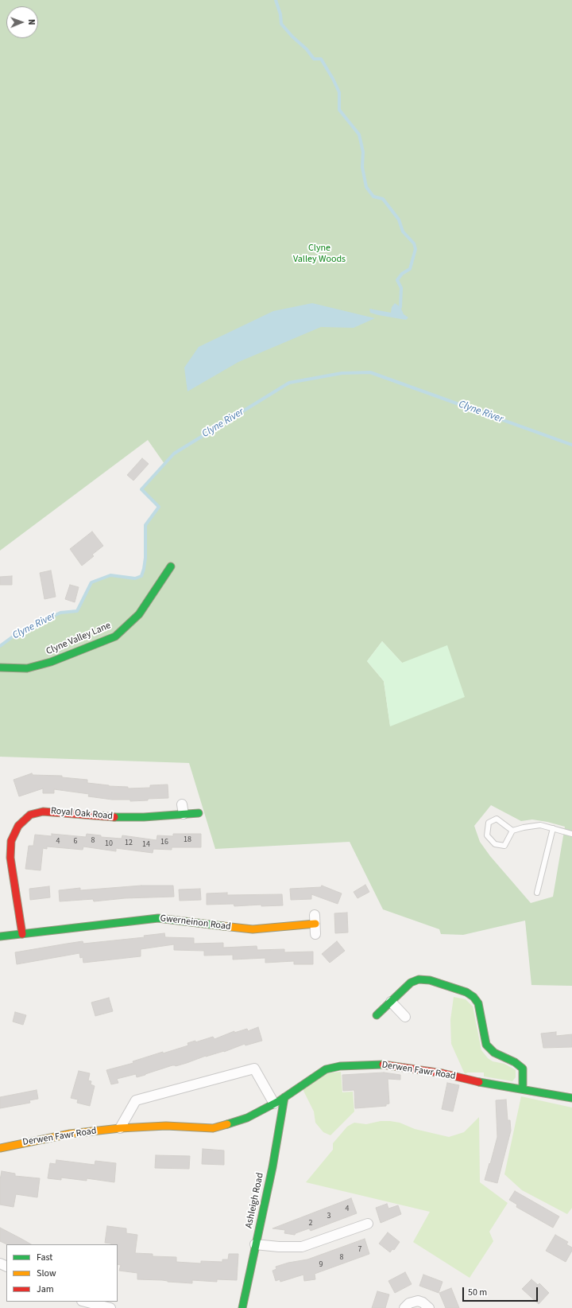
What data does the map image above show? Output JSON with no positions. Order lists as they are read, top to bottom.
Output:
{
  "streets": {
    "street": [
      "Clyne Valley Lane",
      "Royal Oak Road",
      "Gwerneinon Road",
      "Derwen Fawr Road",
      "Ashleigh Road"
    ]
  },
  "crossings": [
    ["Royal Oak Road", "Gwerneinon Road"],
    ["Derwen Fawr Road", "Ashleigh Road"]
  ],
  "water": ["Clyne River"],
  "parks": ["Clyne Valley Woods"],
  "house_numbers": [
    "18",
    "8",
    "4",
    "6",
    "16",
    "12",
    "10",
    "14",
    "4",
    "3",
    "2",
    "7",
    "8",
    "9"
  ],
  "legend": ["Fast", "Slow", "Jam"],
  "scale_bar": "50 m",
  "north": "right"
}
